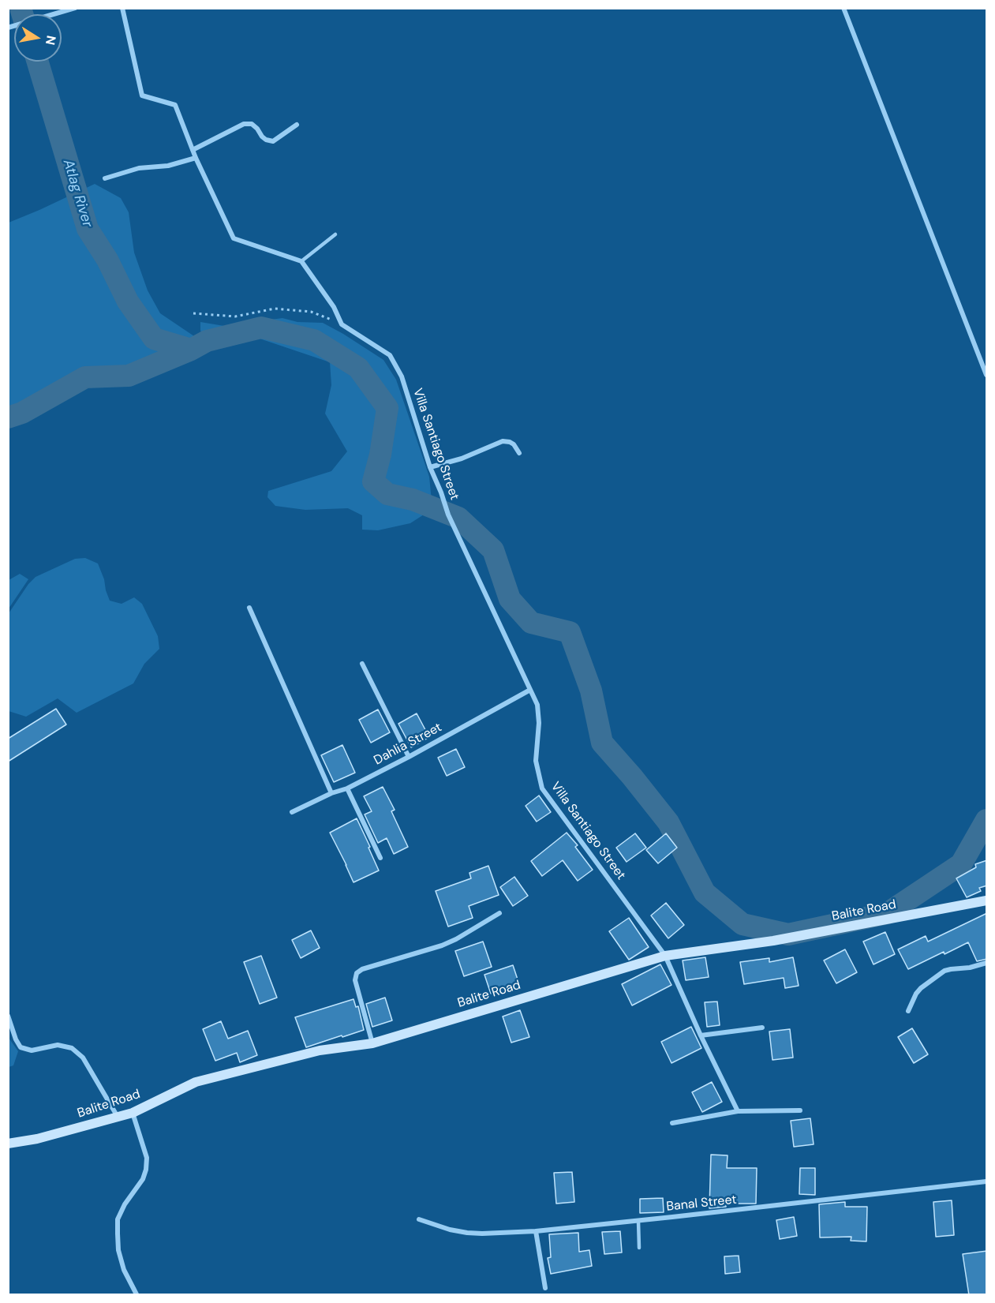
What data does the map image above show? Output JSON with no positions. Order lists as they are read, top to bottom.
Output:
{
  "streets": {
    "street": [
      "Villa Santiago Street",
      "Dahlia Street",
      "Balite Road",
      "Banal Street"
    ]
  },
  "crossings": [
    ["Villa Santiago Street", "Dahlia Street"],
    ["Villa Santiago Street", "Balite Road"]
  ],
  "water": ["Atlag River"],
  "north": "right"
}
